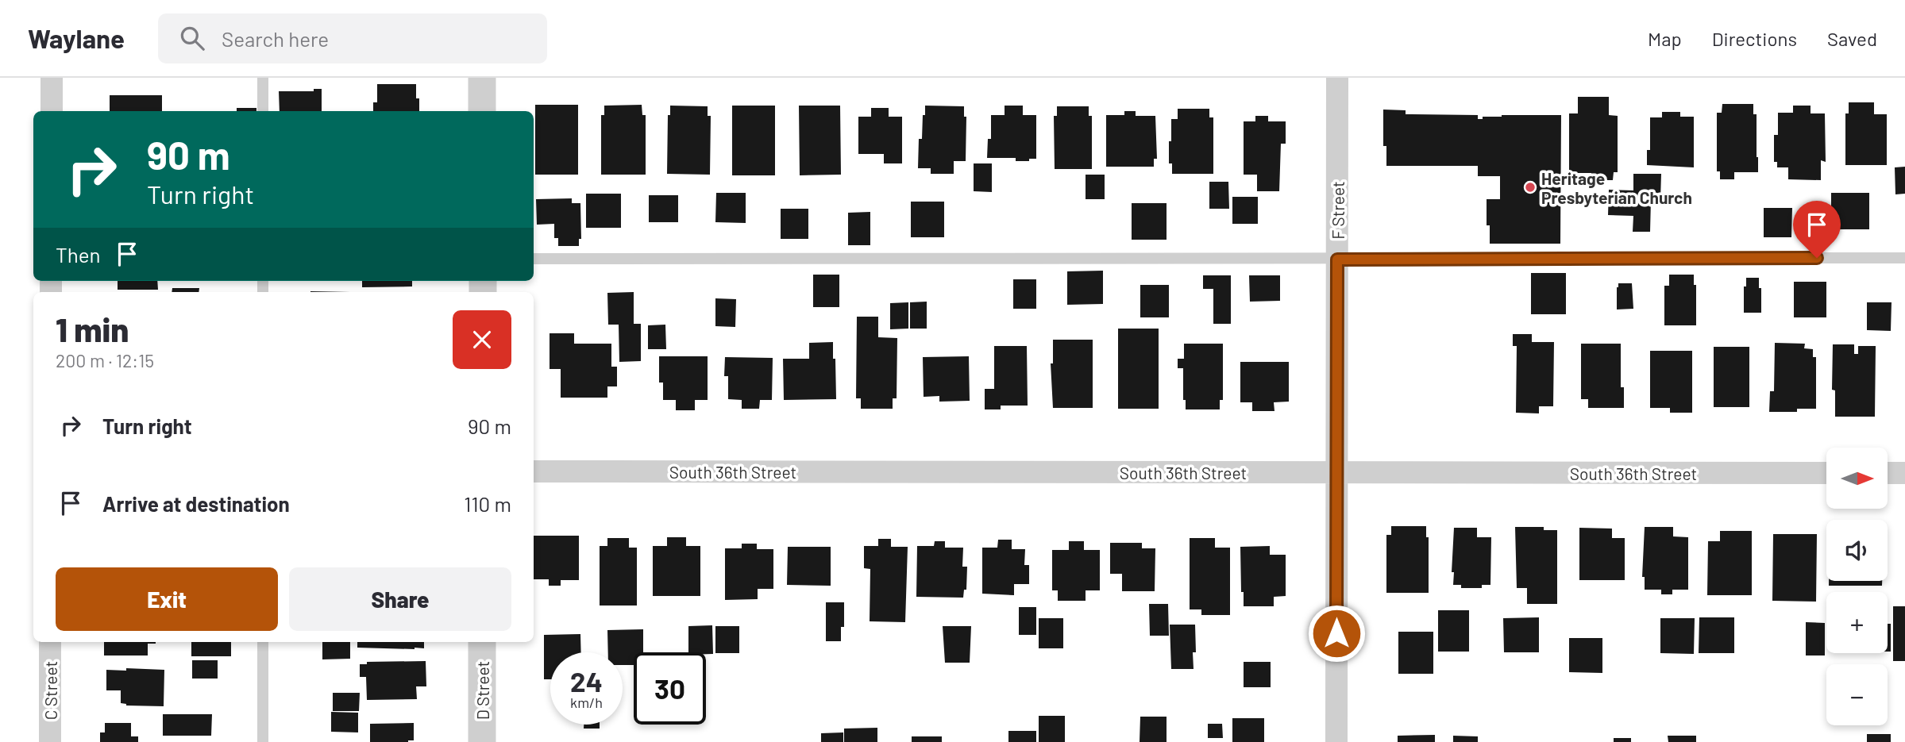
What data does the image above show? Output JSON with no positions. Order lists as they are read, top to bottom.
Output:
{
  "streets": {
    "street": [
      "F Street",
      "South 36th Street",
      "C Street",
      "D Street"
    ]
  },
  "crossings": [
    ["F Street", "South 36th Street"]
  ],
  "places": ["Heritage Presbyterian Church"],
  "north": "right",
  "page": {
    "header": "Waylane",
    "search": "Search here",
    "nav": ["Map", "Directions", "Saved"],
    "turn": ["90 m", "Turn right"],
    "then": "Then",
    "heading": ["1 min", "200 m · 12:15"],
    "list": [
      {
        "name": "Turn right",
        "value": "90 m"
      },
      {
        "name": "Arrive at destination",
        "value": "110 m"
      }
    ],
    "map_buttons": ["+", "−"],
    "buttons": ["Exit", "Share"],
    "speed": "24 km/h",
    "limit": "30"
  }
}
